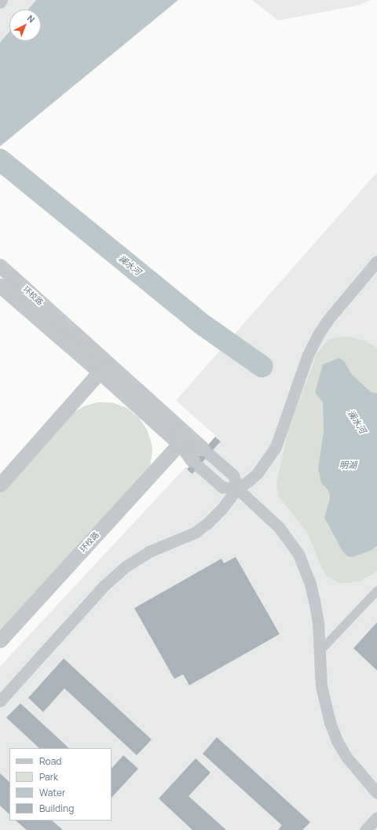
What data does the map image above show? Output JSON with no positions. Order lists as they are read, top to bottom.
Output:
{
  "streets": {
    "street": ["环校路"]
  },
  "water": ["澜水河", "明湖"],
  "legend": [
    "Road",
    "Park",
    "Water",
    "Building"
  ],
  "north": "top right"
}
